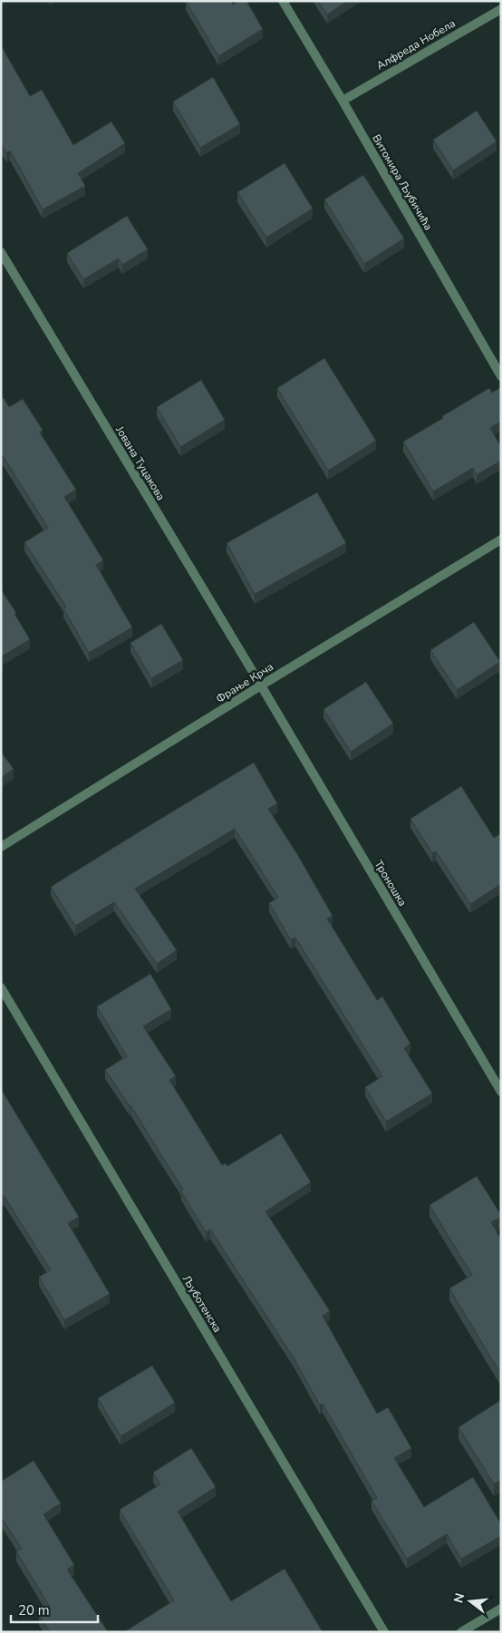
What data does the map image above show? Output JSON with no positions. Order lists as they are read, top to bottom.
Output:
{
  "streets": {
    "street": [
      "Алфреда Нобела",
      "Витомира Љубичића",
      "Јована Туцакова",
      "Фрање Крча",
      "Троношка",
      "Љуботенска"
    ]
  },
  "crossings": [
    ["Алфреда Нобела", "Витомира Љубичића"],
    ["Јована Туцакова", "Фрање Крча"],
    ["Јована Туцакова", "Троношка"],
    ["Фрање Крча", "Троношка"]
  ],
  "scale_bar": "20 m",
  "north": "left"
}
